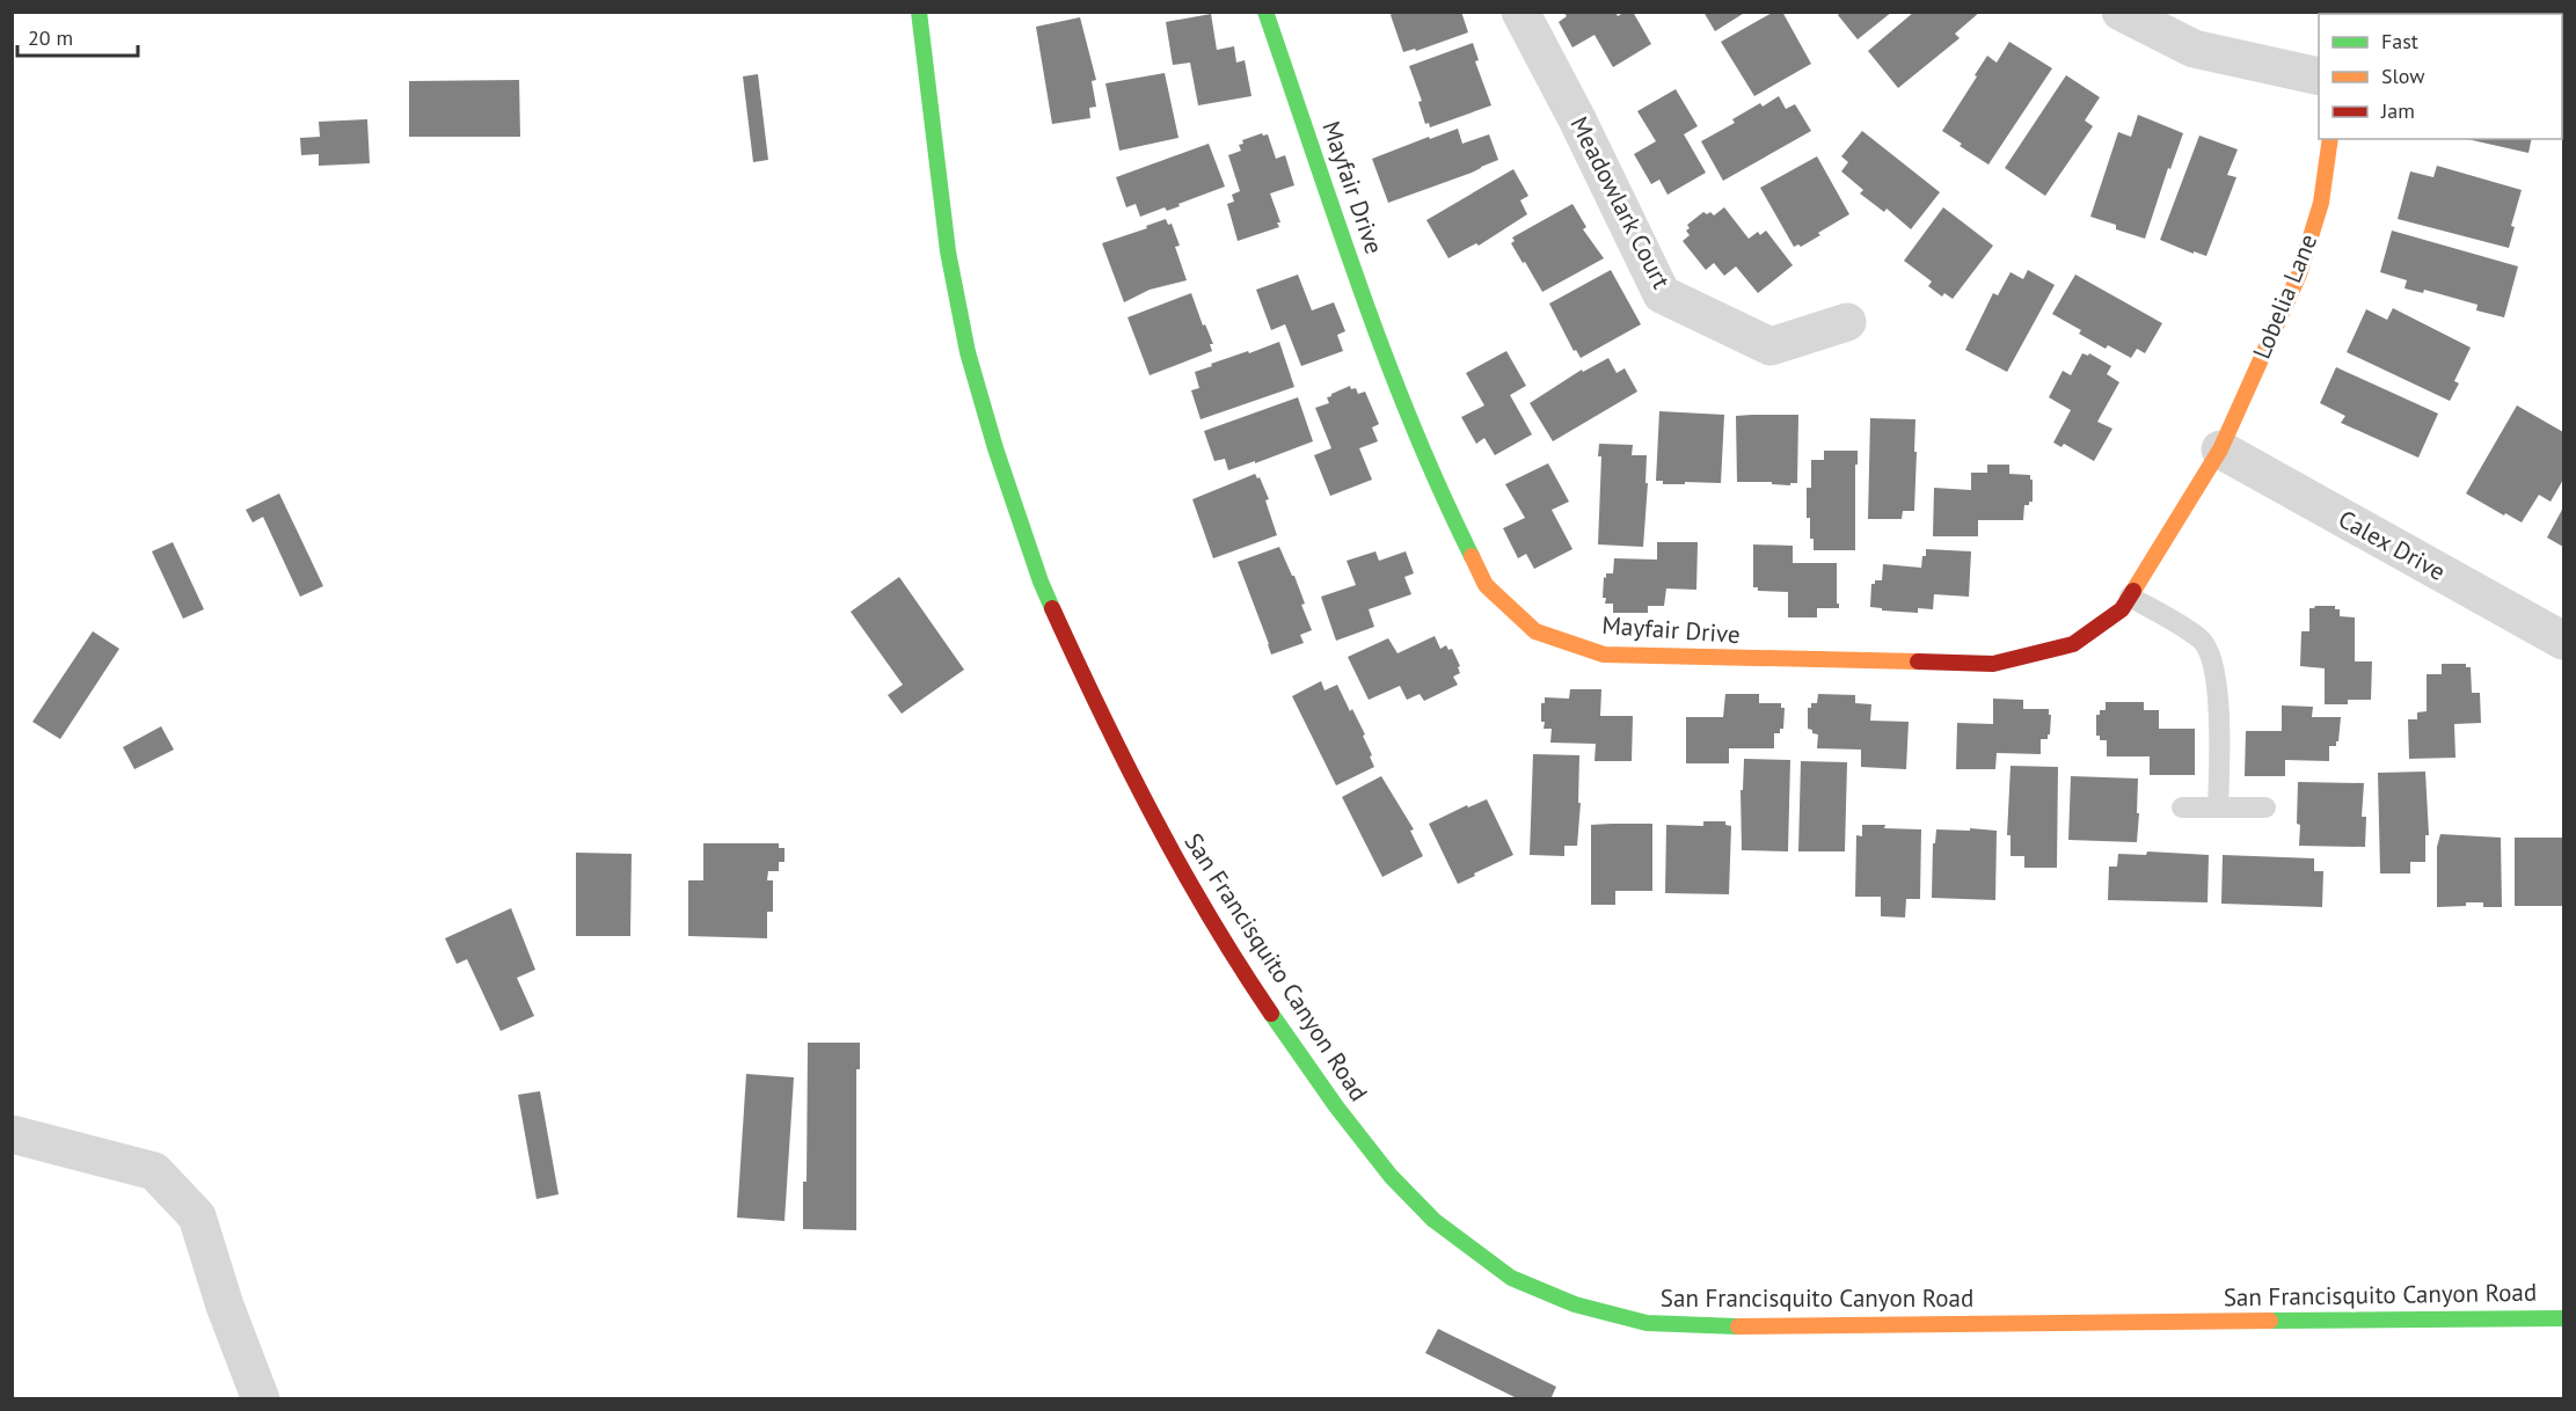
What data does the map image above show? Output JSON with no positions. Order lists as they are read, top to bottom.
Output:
{
  "streets": {
    "main road": ["Mayfair Drive", "Lobelia Lane", "San Francisquito Canyon Road"],
    "street": ["Meadowlark Court", "Calex Drive"]
  },
  "crossings": [
    ["Mayfair Drive", "Lobelia Lane"],
    ["Mayfair Drive", "Calex Drive"],
    ["Lobelia Lane", "Calex Drive"]
  ],
  "legend": ["Fast", "Slow", "Jam"],
  "scale_bar": "20 m"
}
